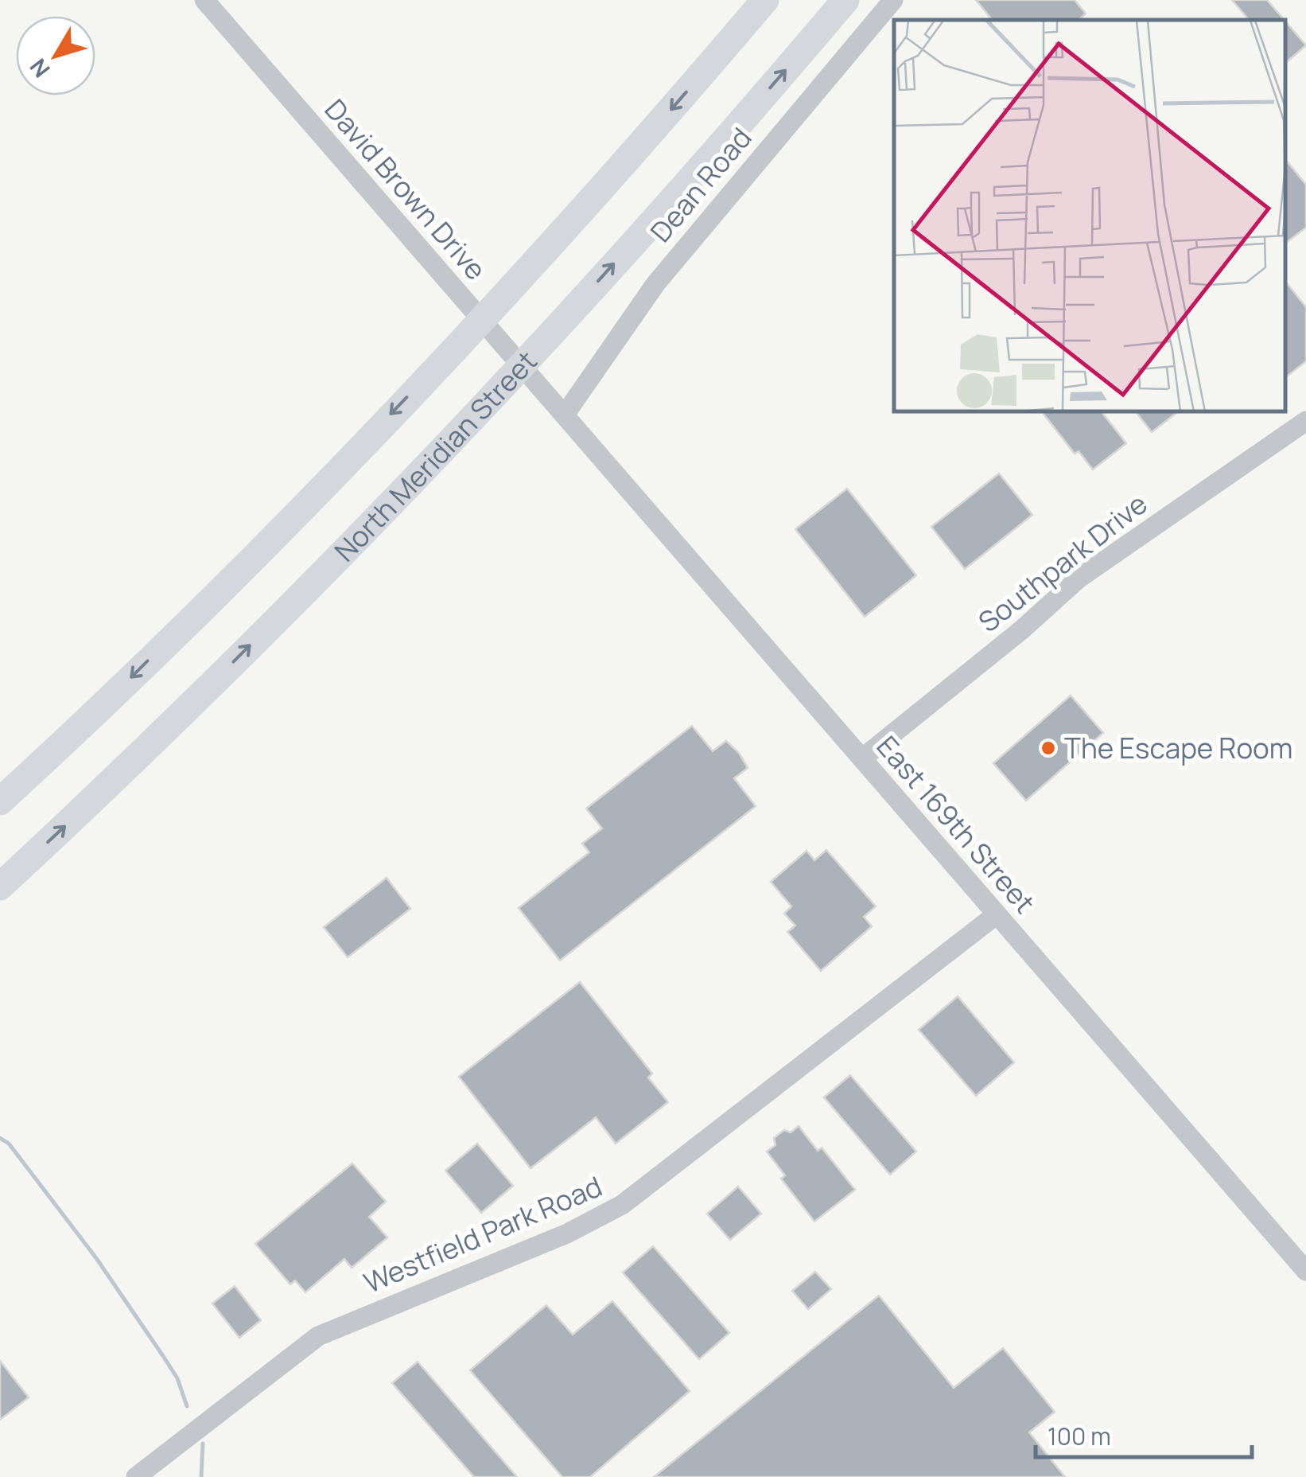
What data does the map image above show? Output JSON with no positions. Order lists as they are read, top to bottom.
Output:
{
  "streets": {
    "highway": ["North Meridian Street"],
    "street": [
      "Dean Road",
      "David Brown Drive",
      "Southpark Drive",
      "East 169th Street",
      "Westfield Park Road"
    ]
  },
  "crossings": [
    ["Dean Road", "David Brown Drive"],
    ["Dean Road", "East 169th Street"],
    ["David Brown Drive", "East 169th Street"],
    ["Southpark Drive", "East 169th Street"],
    ["East 169th Street", "Westfield Park Road"]
  ],
  "places": ["The Escape Room"],
  "scale_bar": "100 m",
  "north": "bottom left"
}
